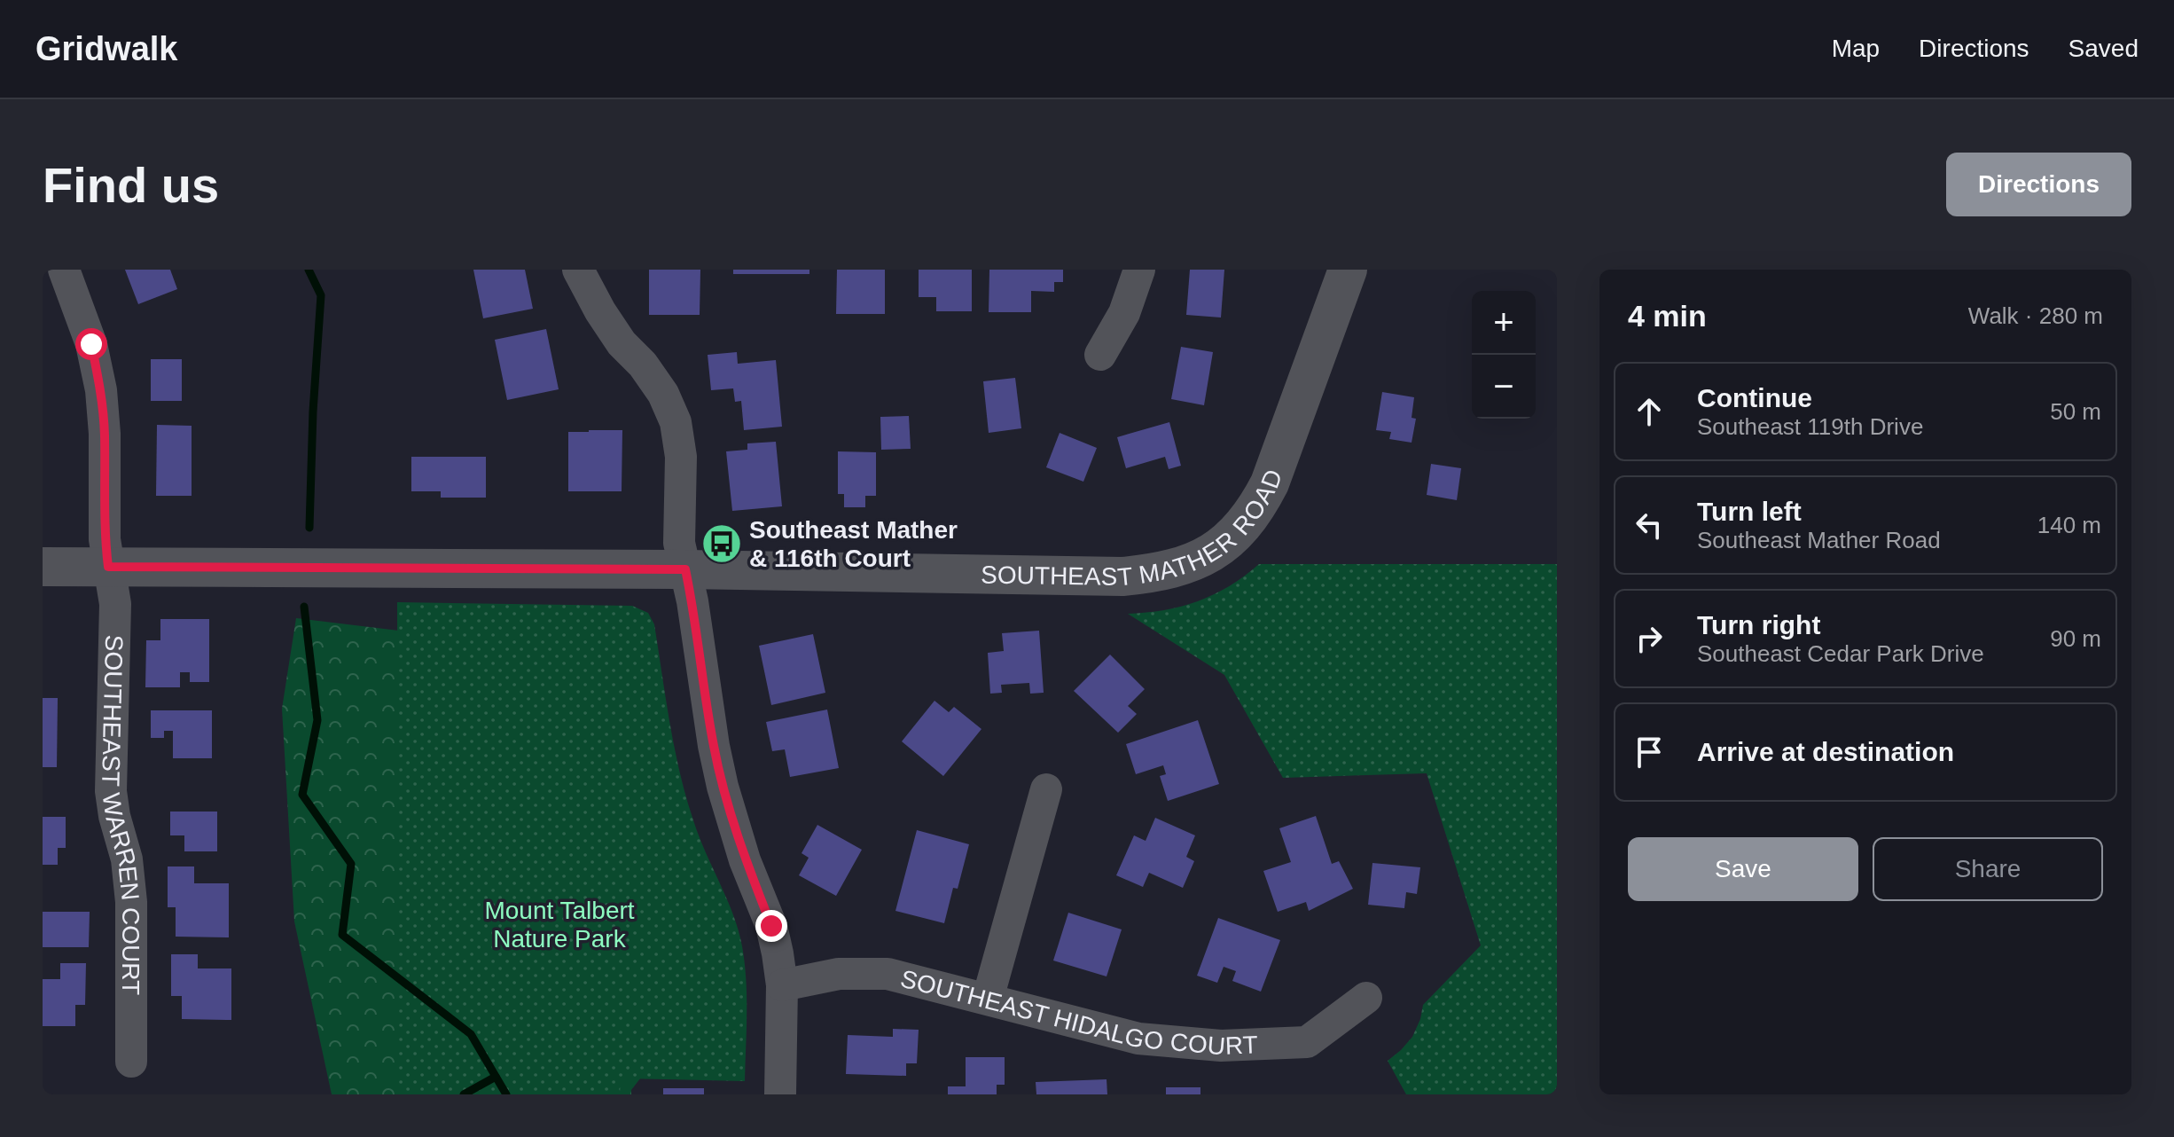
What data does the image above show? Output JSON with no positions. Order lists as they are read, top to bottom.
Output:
{
  "streets": {
    "street": ["SOUTHEAST MATHER ROAD", "SOUTHEAST WARREN COURT", "SOUTHEAST HIDALGO COURT"]
  },
  "crossings": [
    ["SOUTHEAST MATHER ROAD", "SOUTHEAST WARREN COURT"]
  ],
  "parks": ["Mount Talbert Nature Park"],
  "places": {
    "bus stop": ["Southeast Mather & 116th Court"]
  },
  "page": {
    "header": "Gridwalk",
    "nav": ["Map", "Directions", "Saved"],
    "buttons": [
      "Directions",
      ["Save", "Share"]
    ],
    "title": "Find us",
    "heading": ["4 min", "Walk · 280 m"],
    "map_buttons": ["+", "−"],
    "list": [
      ["Continue", "Southeast 119th Drive", "50 m"],
      ["Turn left", "Southeast Mather Road", "140 m"],
      ["Turn right", "Southeast Cedar Park Drive", "90 m"],
      "Arrive at destination"
    ]
  }
}
